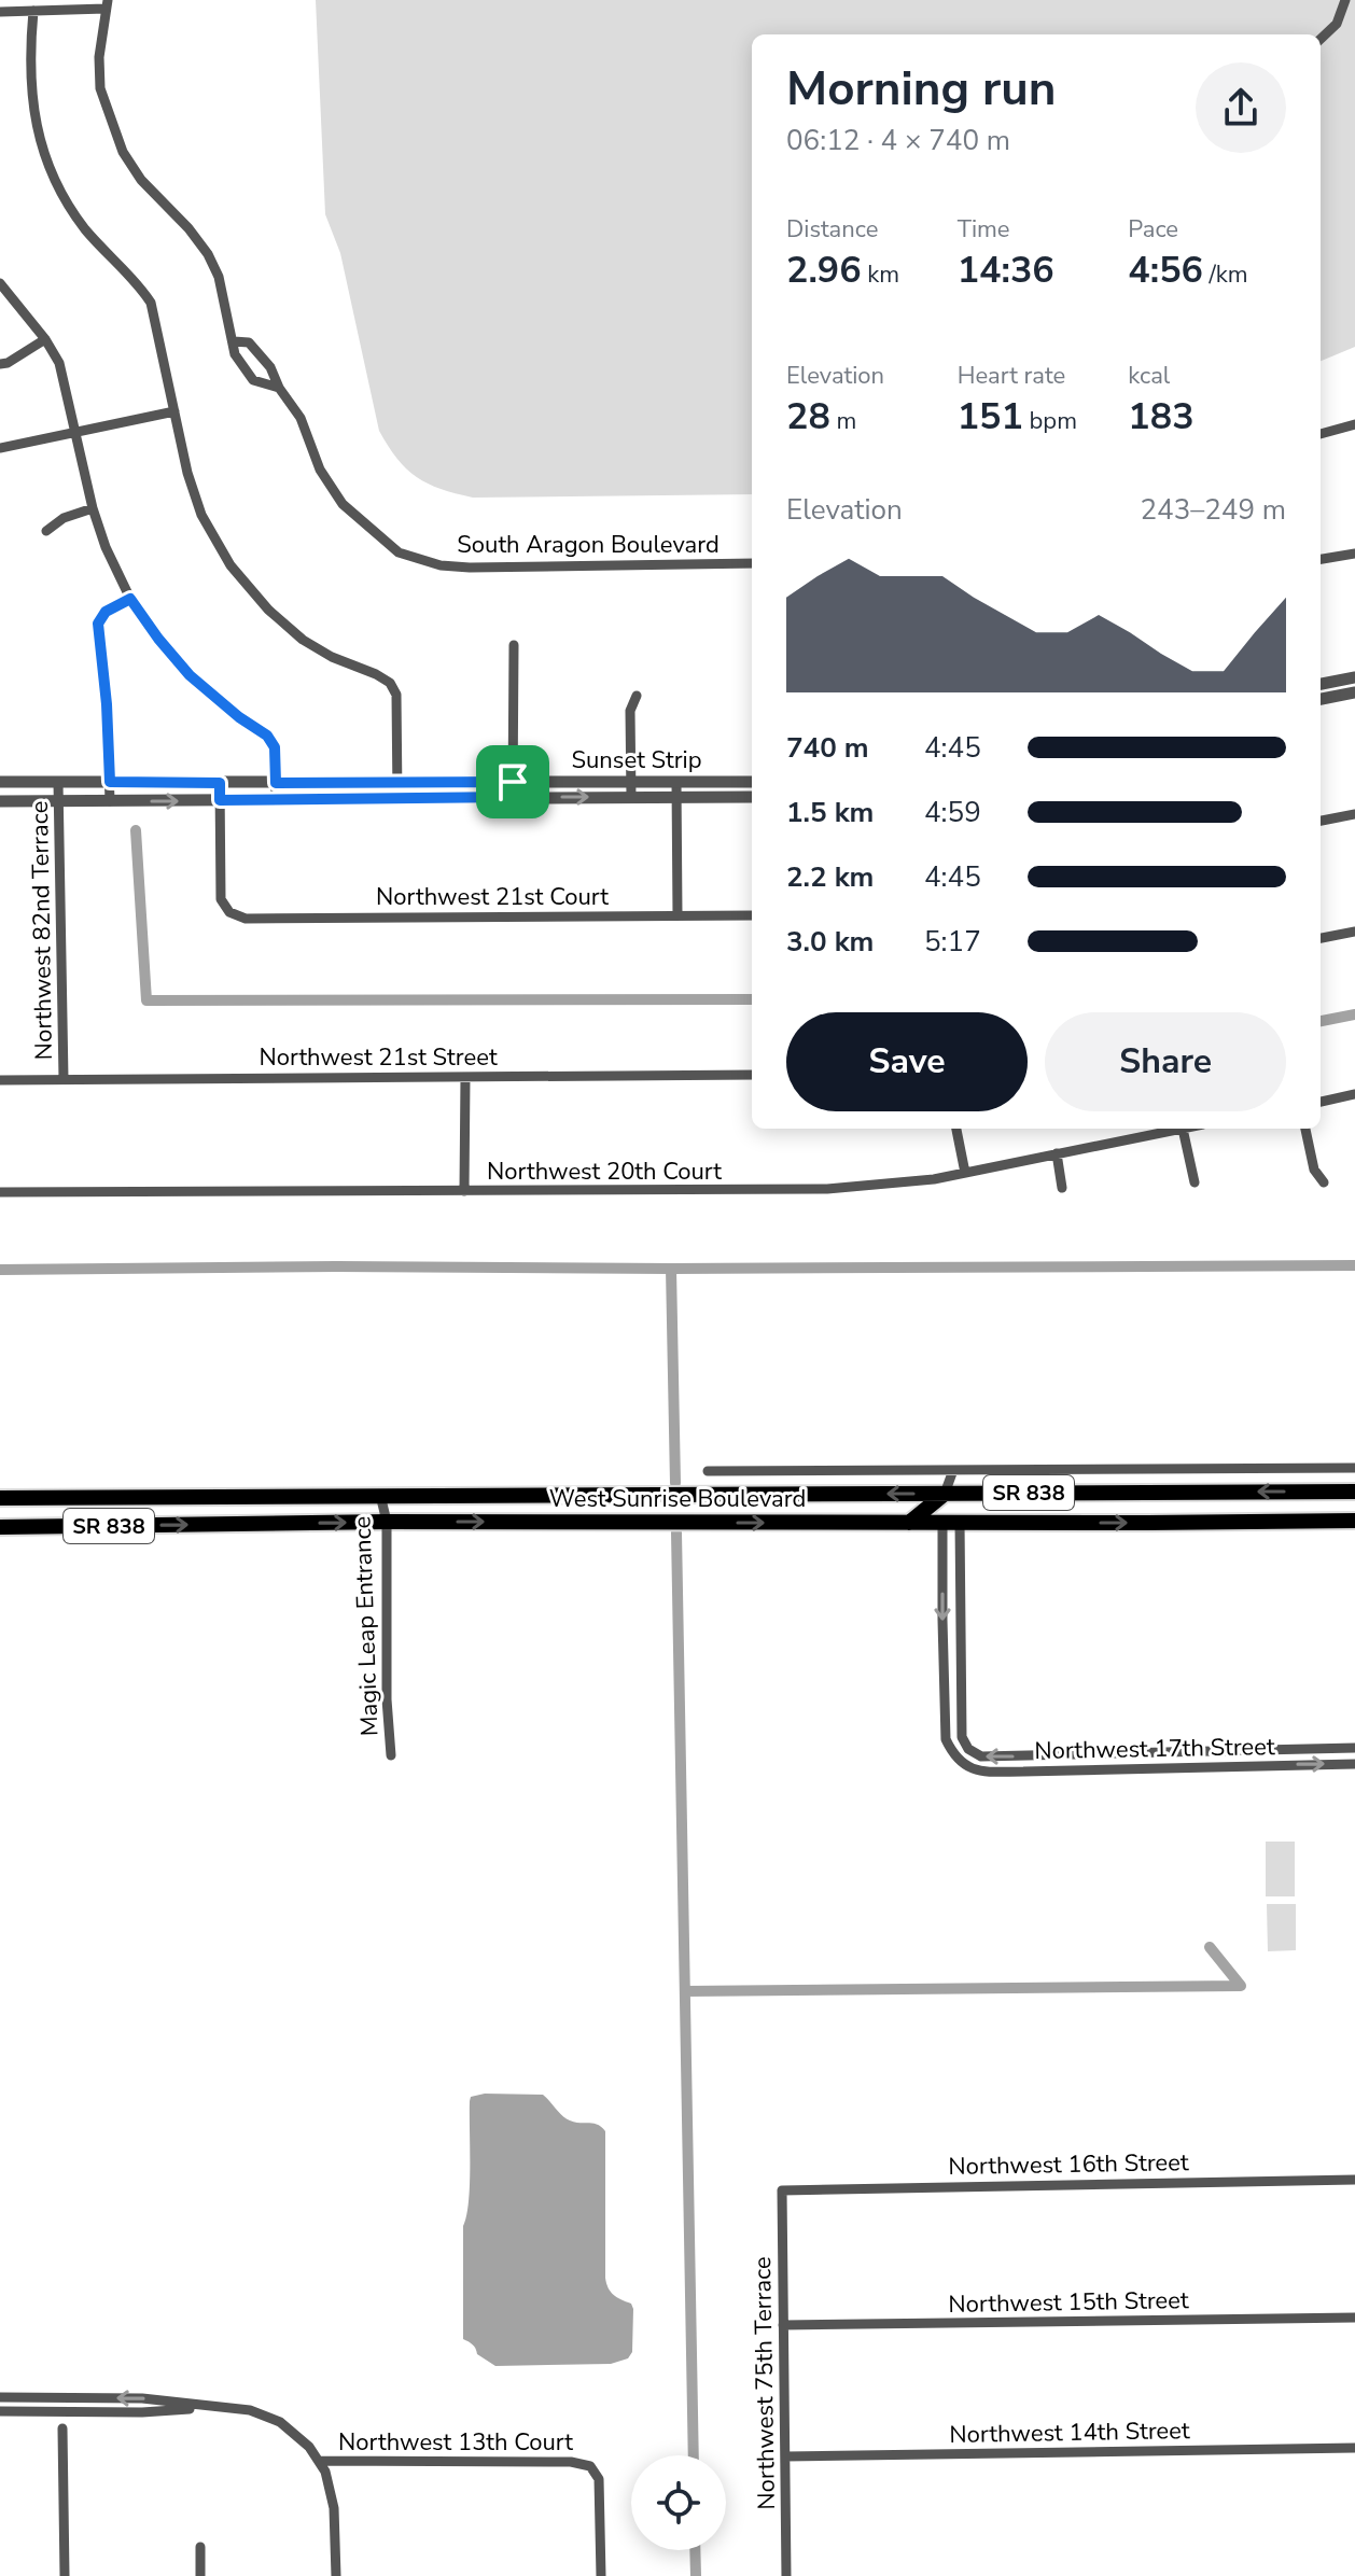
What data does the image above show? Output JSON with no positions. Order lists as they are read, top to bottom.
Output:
{
  "streets": {
    "highway": ["SR 838", "West Sunrise Boulevard"],
    "street": [
      "South Aragon Boulevard",
      "Sunset Strip",
      "Northwest 21st Court",
      "Northwest 82nd Terrace",
      "Northwest 21st Street",
      "Northwest 20th Court",
      "Magic Leap Entrance",
      "Northwest 17th Street",
      "Northwest 16th Street",
      "Northwest 15th Street",
      "Northwest 75th Terrace",
      "Northwest 14th Street",
      "Northwest 13th Court"
    ]
  },
  "crossings": [
    ["Sunset Strip", "Northwest 21st Court"],
    ["Sunset Strip", "Northwest 82nd Terrace"],
    ["Northwest 82nd Terrace", "Northwest 21st Street"],
    ["West Sunrise Boulevard", "Magic Leap Entrance"],
    ["West Sunrise Boulevard", "Northwest 17th Street"],
    ["Northwest 16th Street", "Northwest 75th Terrace"],
    ["Northwest 15th Street", "Northwest 75th Terrace"],
    ["Northwest 75th Terrace", "Northwest 14th Street"]
  ],
  "page": {
    "heading": ["Morning run", "06:12 · 4 × 740 m"],
    "stats": [
      ["Distance", "2.96 km"],
      ["Time", "14:36"],
      ["Pace", "4:56 /km"],
      ["Elevation", "28 m"],
      ["Heart rate", "151 bpm"],
      ["kcal", "183"]
    ],
    "chart": ["Elevation", "243–249 m"],
    "list": [
      {
        "name": "740 m",
        "note": "4:45"
      },
      {
        "name": "1.5 km",
        "note": "4:59"
      },
      {
        "name": "2.2 km",
        "note": "4:45"
      },
      {
        "name": "3.0 km",
        "note": "5:17"
      }
    ],
    "buttons": ["Save", "Share"]
  }
}
